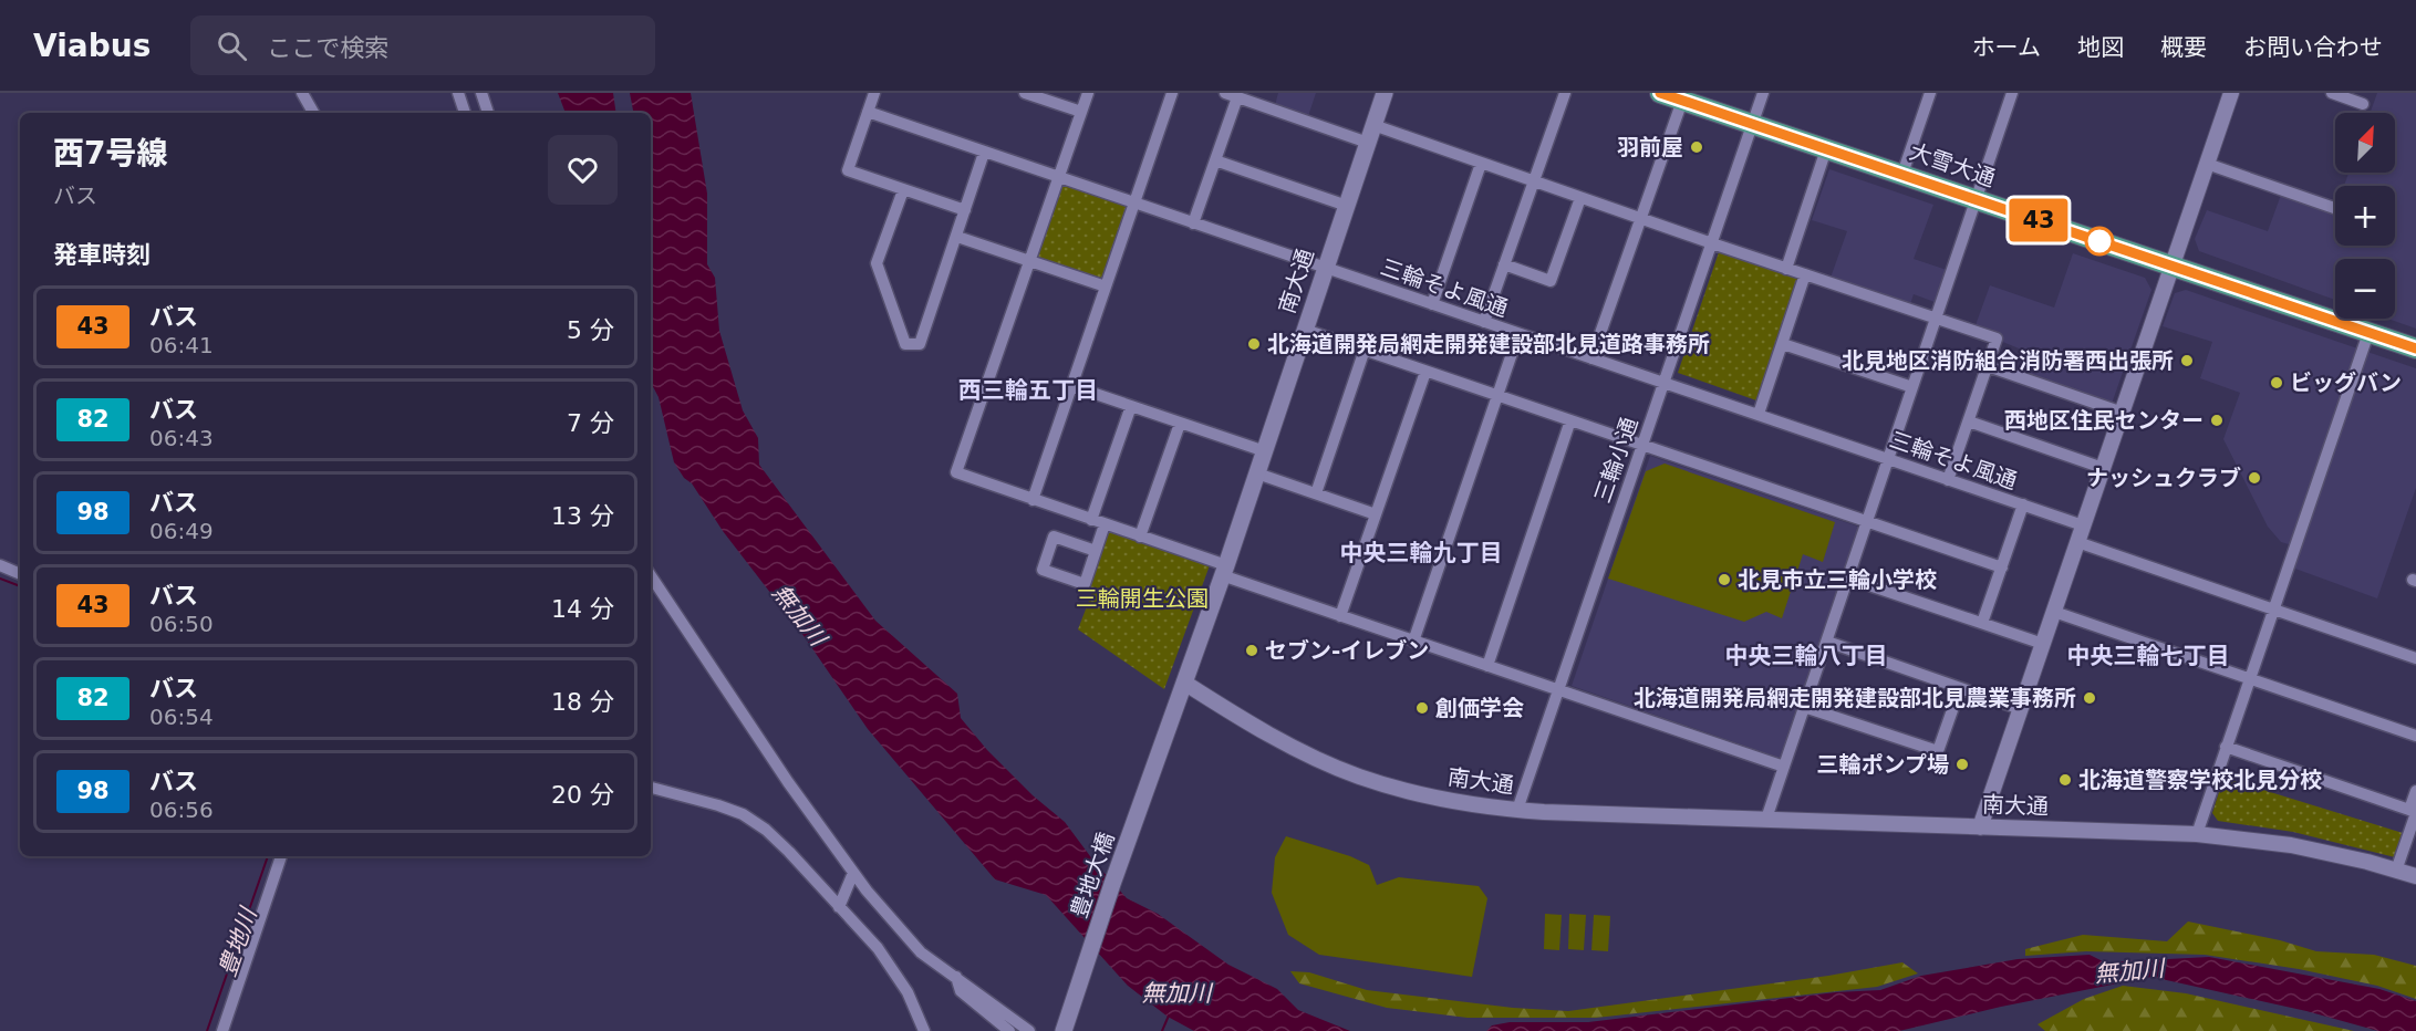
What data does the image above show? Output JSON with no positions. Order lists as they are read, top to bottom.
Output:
{
  "streets": {
    "highway": ["大雪大通"],
    "main road": ["南大通", "豊地大橋"],
    "street": ["三輪そよ風通", "三輪小通"]
  },
  "crossings": [
    ["大雪大通", "三輪小通"],
    ["南大通", "三輪そよ風通"],
    ["南大通", "三輪小通"],
    ["南大通", "豊地大橋"],
    ["三輪そよ風通", "三輪小通"]
  ],
  "districts": [
    "西三輪五丁目",
    "中央三輪九丁目",
    "中央三輪八丁目",
    "中央三輪七丁目"
  ],
  "water": ["無加川", "豊地川"],
  "parks": ["三輪開生公園"],
  "places": [
    "羽前屋",
    "北海道開発局網走開発建設部北見道路事務所",
    "北見地区消防組合消防署西出張所",
    "ビッグバン",
    "西地区住民センター",
    "ナッシュクラブ",
    "北見市立三輪小学校",
    "セブン-イレブン",
    "北海道開発局網走開発建設部北見農業事務所",
    "創価学会",
    "三輪ポンプ場",
    "北海道警察学校北見分校"
  ],
  "lines": ["bus line 43"],
  "north": "top right",
  "page": {
    "header": "Viabus",
    "search": "ここで検索",
    "nav": [
      "ホーム",
      "地図",
      "概要",
      "お問い合わせ"
    ],
    "on_map": "43",
    "map_buttons": ["+", "−"],
    "heading": [
      ["西7号線", "バス"],
      "発車時刻"
    ],
    "list": [
      {
        "mark": "43",
        "name": "バス",
        "note": "06:41",
        "value": "5 分"
      },
      {
        "mark": "82",
        "name": "バス",
        "note": "06:43",
        "value": "7 分"
      },
      {
        "mark": "98",
        "name": "バス",
        "note": "06:49",
        "value": "13 分"
      },
      {
        "mark": "43",
        "name": "バス",
        "note": "06:50",
        "value": "14 分"
      },
      {
        "mark": "82",
        "name": "バス",
        "note": "06:54",
        "value": "18 分"
      },
      {
        "mark": "98",
        "name": "バス",
        "note": "06:56",
        "value": "20 分"
      }
    ]
  }
}
